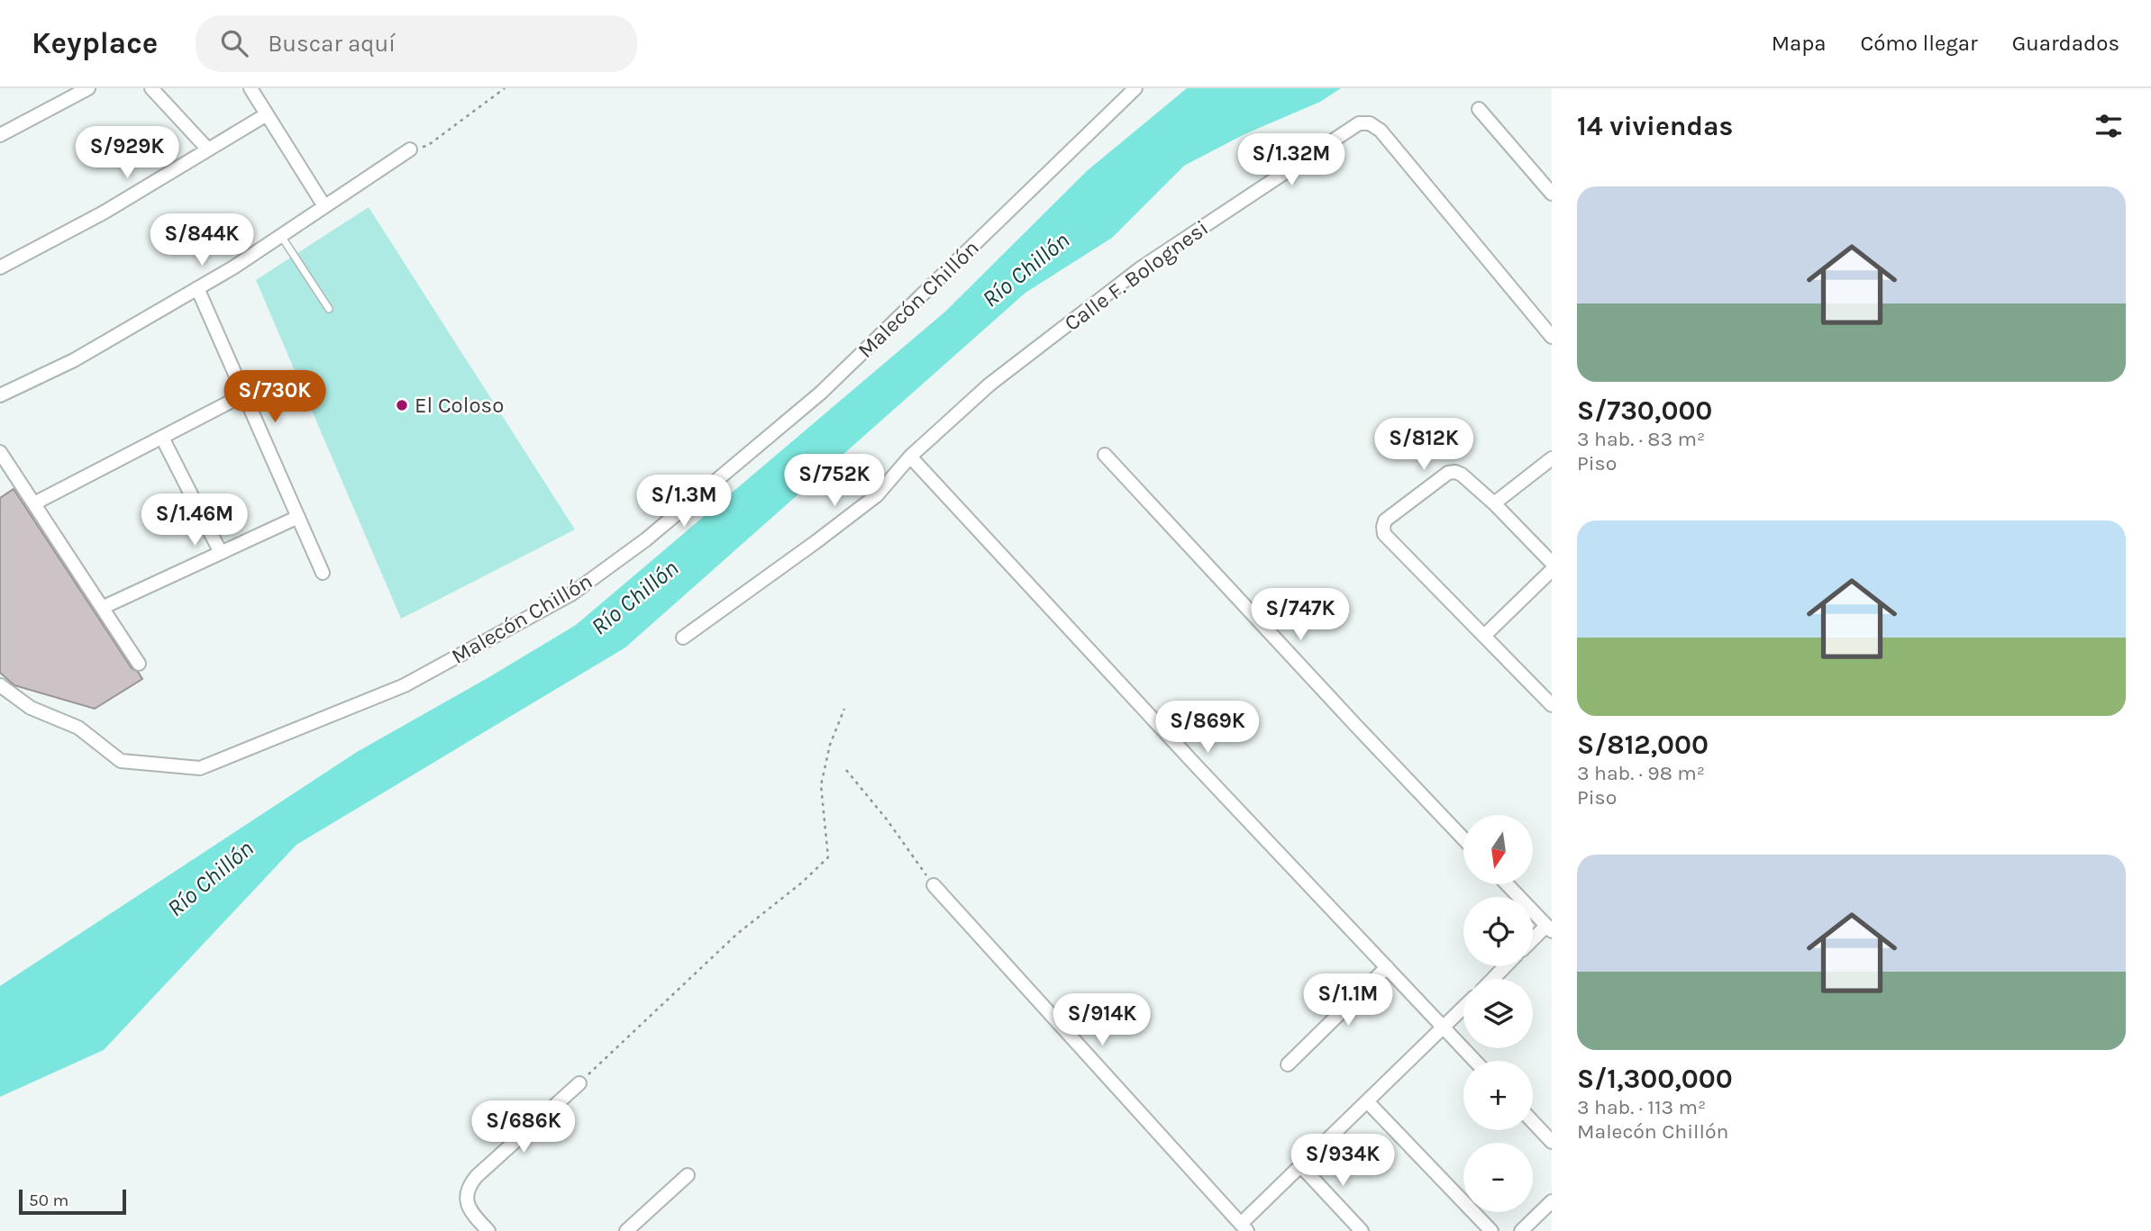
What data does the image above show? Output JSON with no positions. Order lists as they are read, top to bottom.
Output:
{
  "streets": {
    "street": ["Calle F. Bolognesi", "Malecón Chillón"]
  },
  "water": ["Río Chillón"],
  "places": ["El Coloso"],
  "scale_bar": "50 m",
  "north": "bottom",
  "page": {
    "header": "Keyplace",
    "search": "Buscar aquí",
    "nav": ["Mapa", "Cómo llegar", "Guardados"],
    "heading": "14 viviendas",
    "price": [
      "S/929K",
      "S/1.32M",
      "S/844K",
      "S/730K",
      "S/812K",
      "S/752K",
      "S/1.3M",
      "S/1.46M",
      "S/747K",
      "S/869K",
      "S/1.1M",
      "S/914K",
      "S/686K",
      "S/934K"
    ],
    "list": [
      {
        "name": "S/730,000",
        "note": "3 hab. · 83 m² · Piso"
      },
      {
        "name": "S/812,000",
        "note": "3 hab. · 98 m² · Piso"
      },
      {
        "name": "S/1,300,000",
        "note": "3 hab. · 113 m² · Malecón Chillón"
      }
    ],
    "map_buttons": ["+", "−"],
    "scale": "50 m"
  }
}
